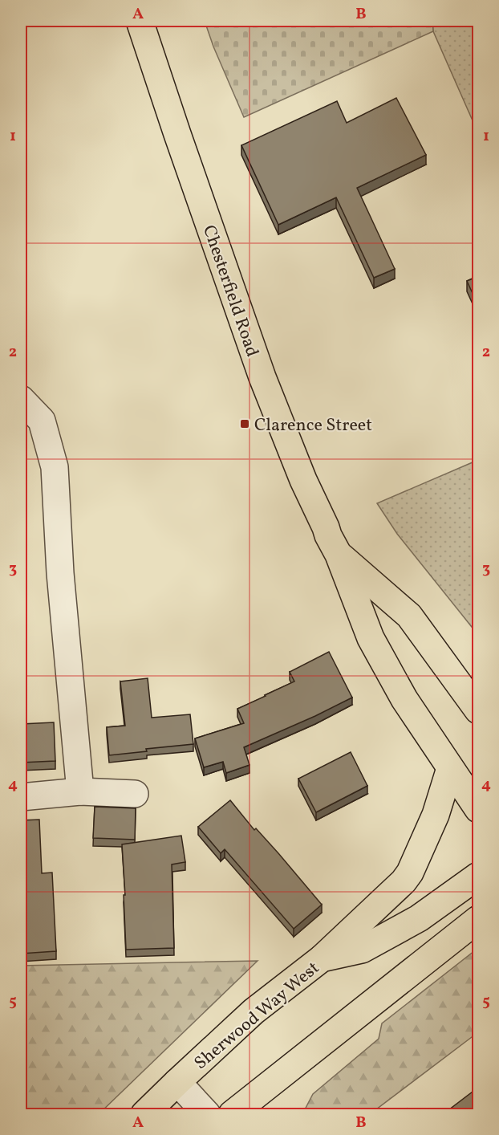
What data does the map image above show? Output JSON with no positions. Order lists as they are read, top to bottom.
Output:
{
  "streets": {
    "highway": ["Chesterfield Road", "Sherwood Way West"]
  },
  "places": {
    "transit": ["Clarence Street"]
  },
  "grid": {
    "columns": ["A", "B"],
    "rows": [
      "1",
      "2",
      "3",
      "4",
      "5"
    ]
  }
}
